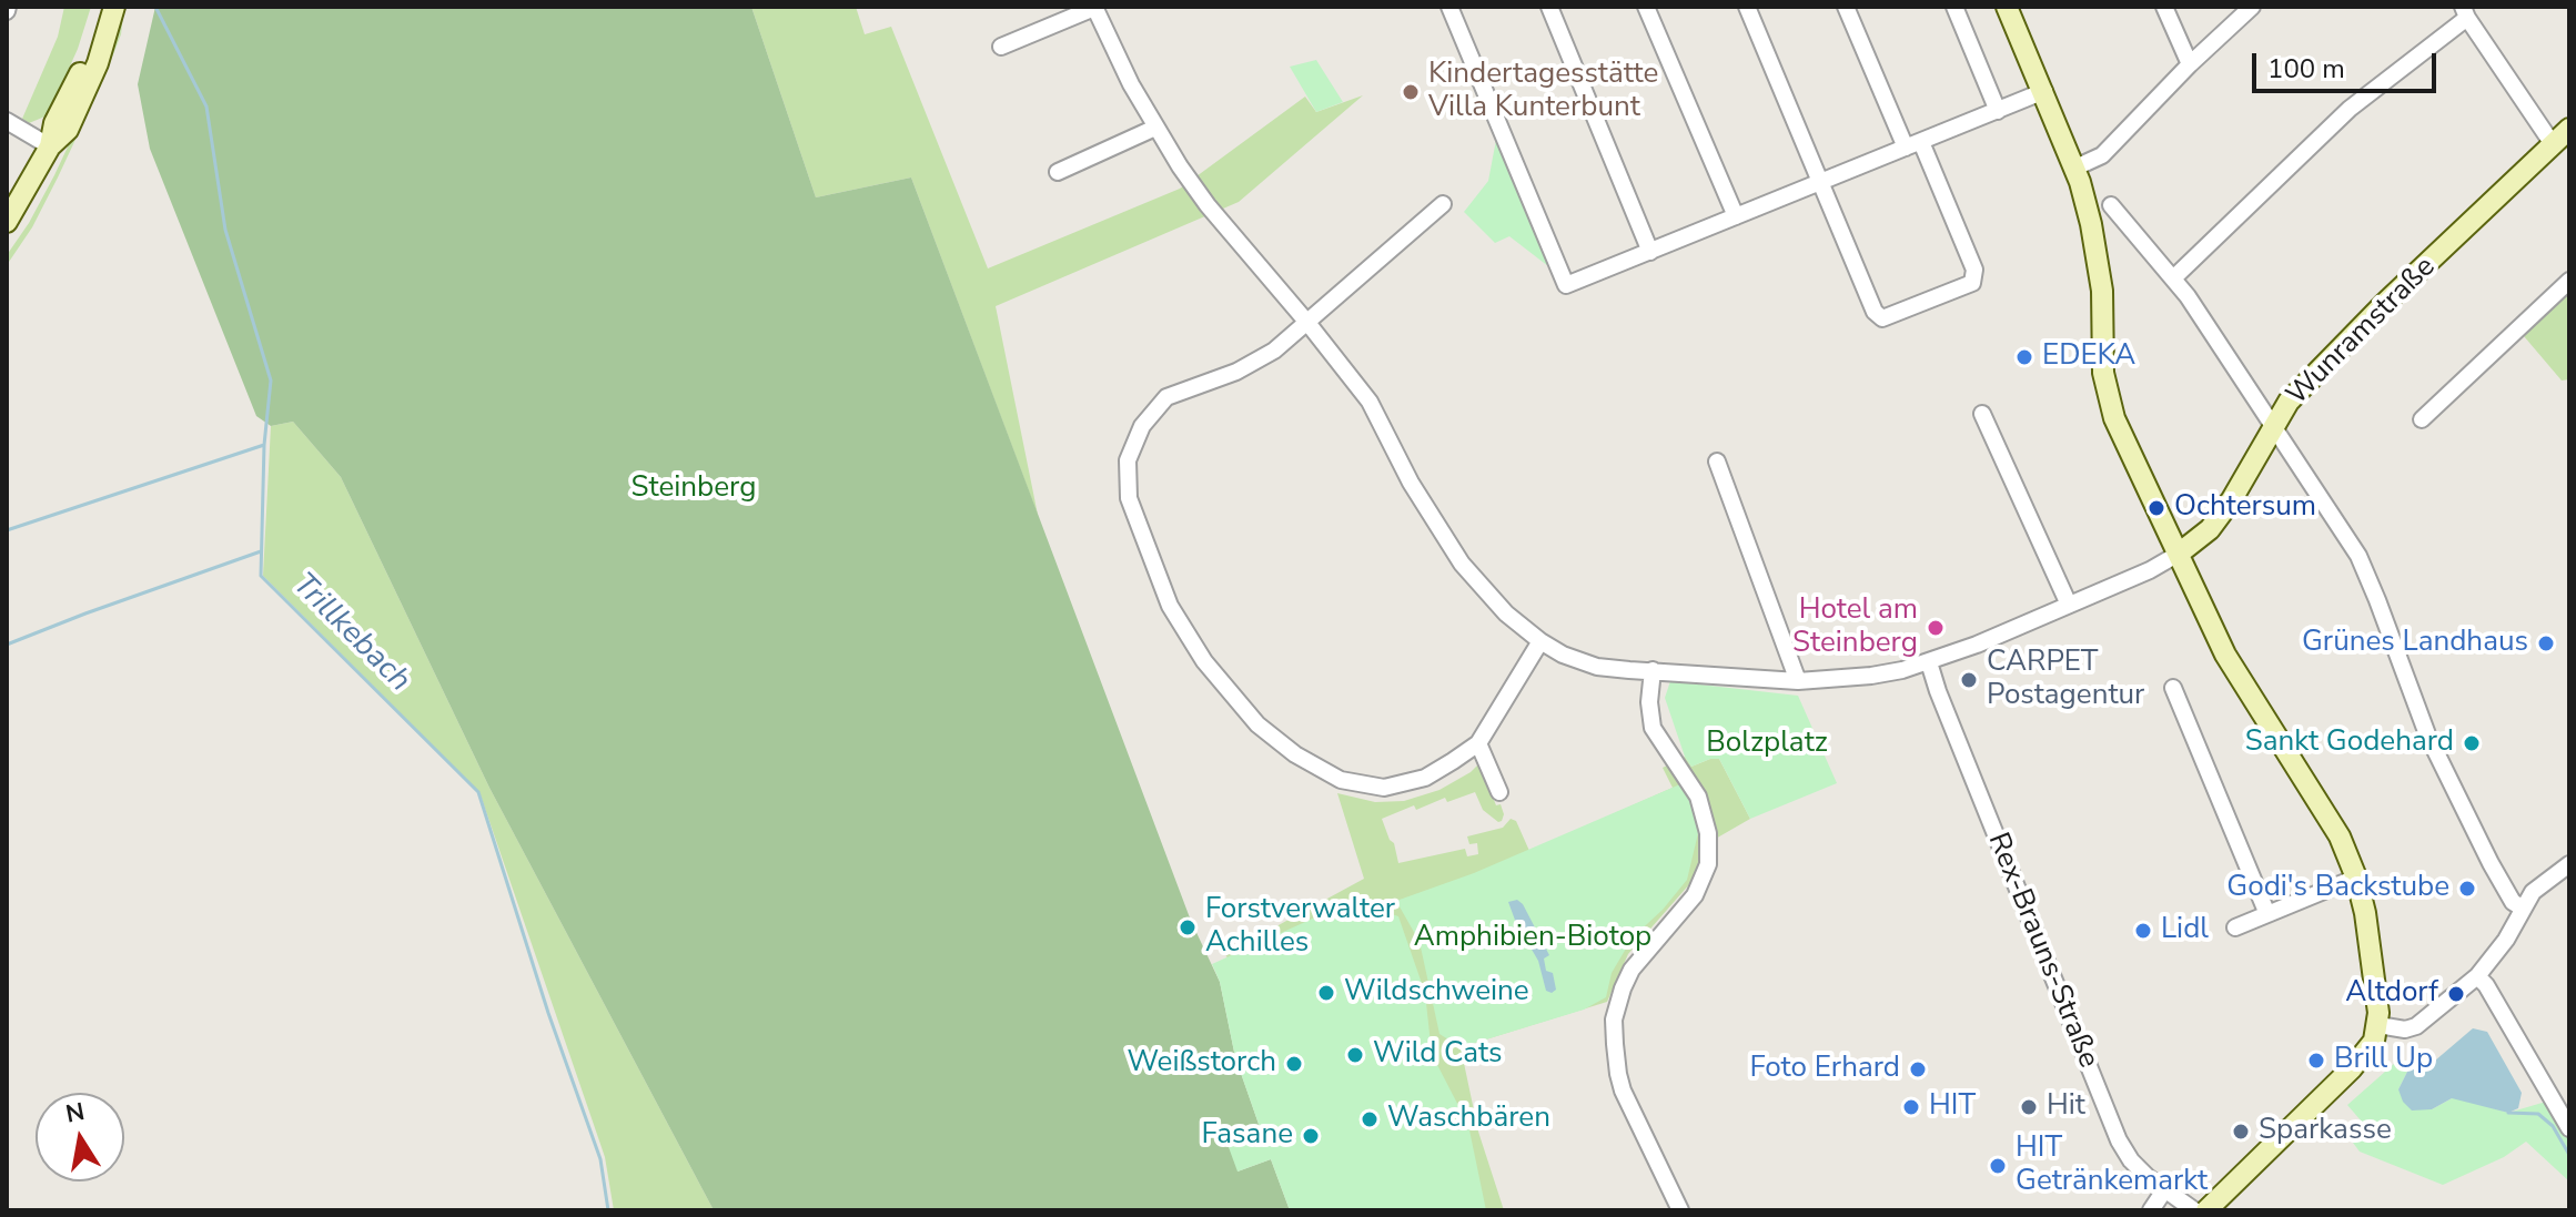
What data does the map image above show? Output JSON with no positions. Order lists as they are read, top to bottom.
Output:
{
  "streets": {
    "main road": ["Wunramstraße"],
    "street": ["Rex-Brauns-Straße"]
  },
  "water": ["Trillkebach"],
  "parks": ["Steinberg", "Bolzplatz", "Amphibien-Biotop"],
  "places": [
    "Kindertagesstätte Villa Kunterbunt",
    "EDEKA",
    "Ochtersum",
    "Hotel am Steinberg",
    "Grünes Landhaus",
    "CARPET Postagentur",
    "Sankt Godehard",
    "Godi's Backstube",
    "Forstverwalter Achilles",
    "Lidl",
    "Wildschweine",
    "Altdorf",
    "Wild Cats",
    "Brill Up",
    "Weißstorch",
    "Foto Erhard",
    "HIT",
    "Hit",
    "Waschbären",
    "Sparkasse",
    "Fasane",
    "HIT Getränkemarkt"
  ],
  "scale_bar": "100 m",
  "north": "top"
}
